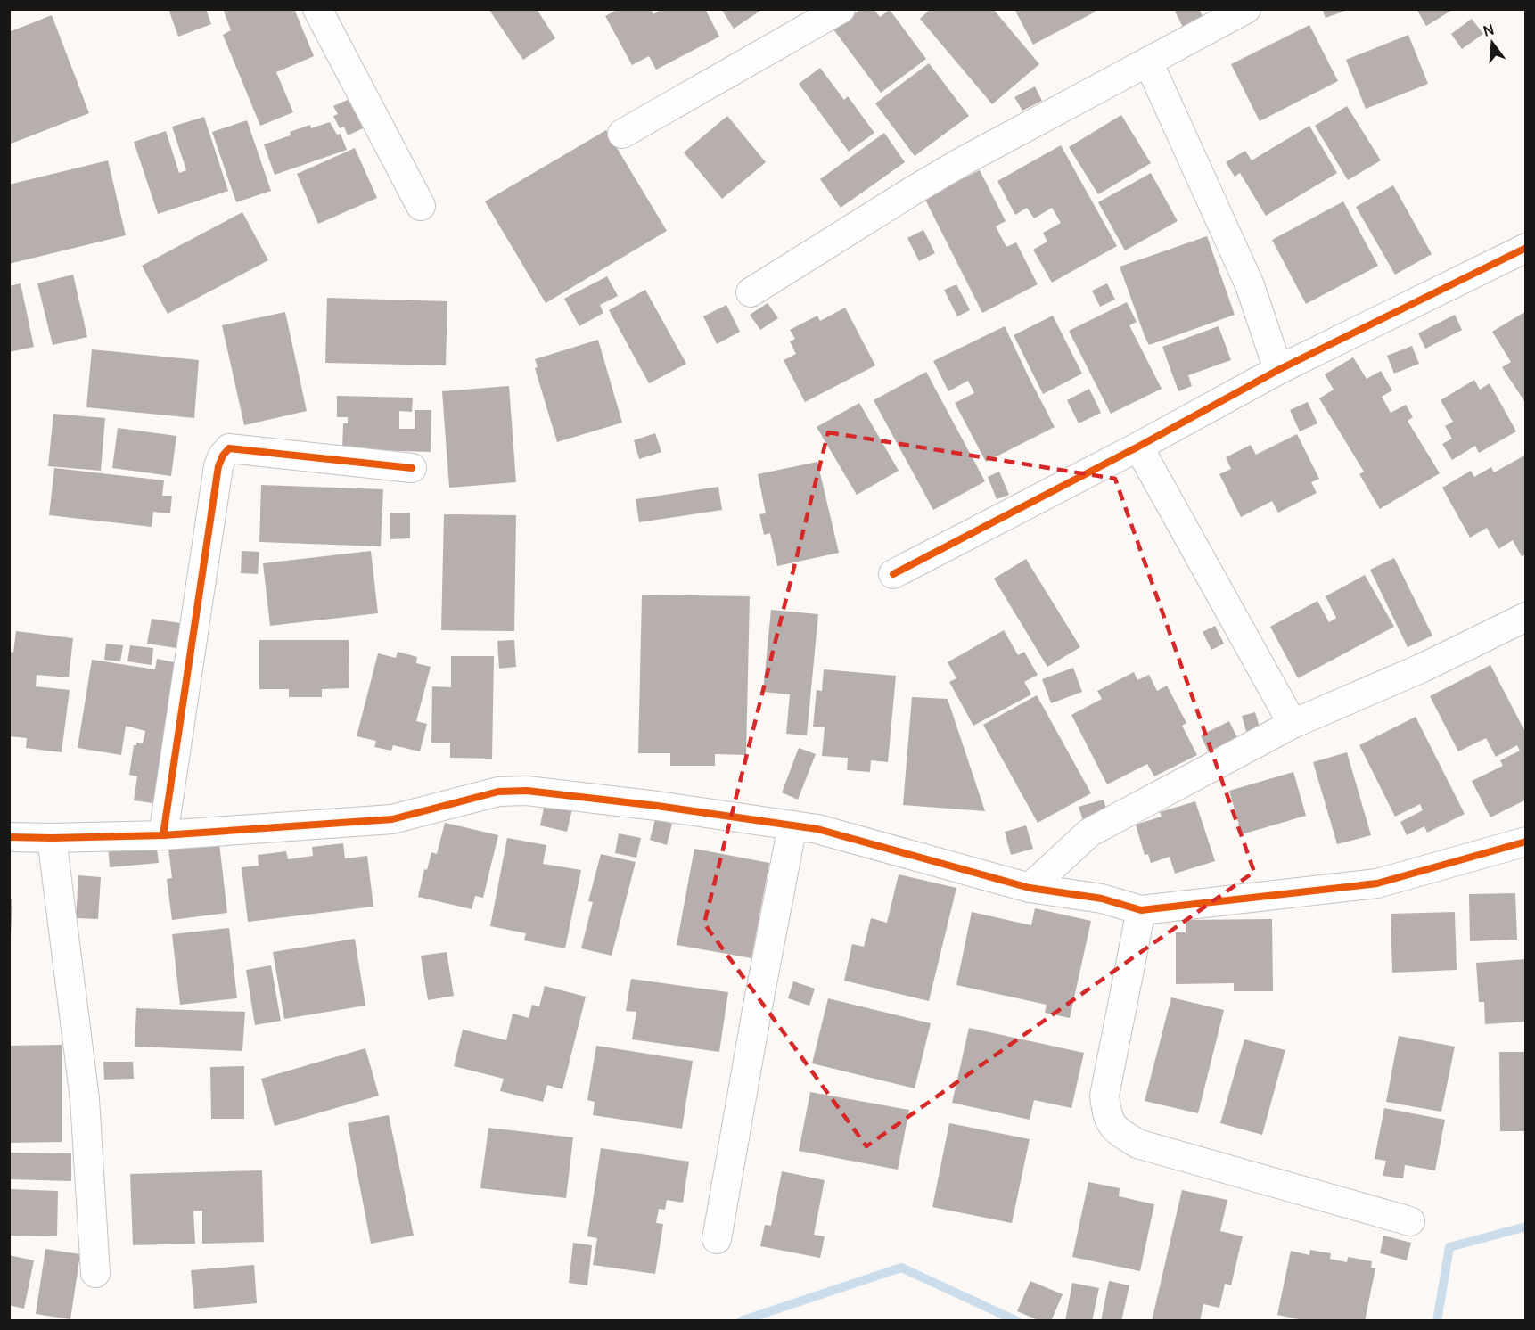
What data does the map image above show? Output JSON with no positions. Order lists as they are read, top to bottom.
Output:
{
  "north": "top"
}
